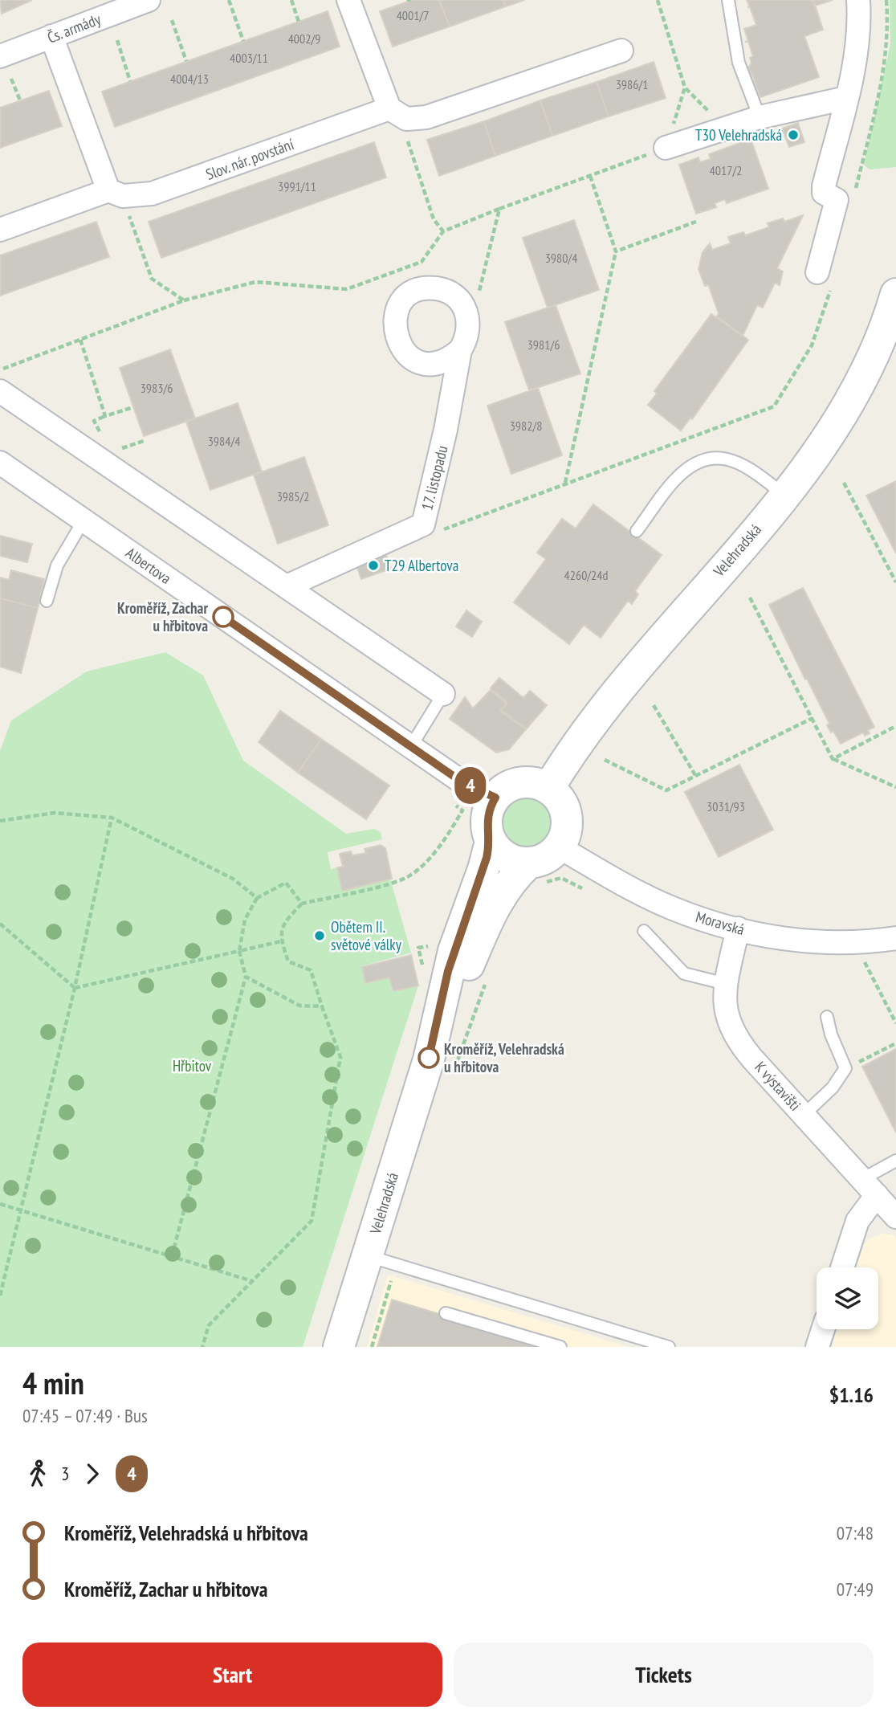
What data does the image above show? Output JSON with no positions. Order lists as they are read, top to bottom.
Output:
{
  "streets": {
    "main road": ["Velehradská"],
    "street": [
      "Čs. armády",
      "Slov. nár. povstání",
      "17. listopadu",
      "Albertova",
      "Moravská",
      "K výstavišti"
    ]
  },
  "crossings": [
    ["Velehradská", "Albertova"],
    ["Velehradská", "Moravská"],
    ["Albertova", "Moravská"],
    ["Moravská", "K výstavišti"]
  ],
  "parks": ["Hřbitov"],
  "places": [
    "T30 Velehradská",
    "T29 Albertova",
    "Kroměříž, Zachar u hřbitova",
    "Obětem II. světové války",
    "Kroměříž, Velehradská u hřbitova"
  ],
  "lines": ["bus line 4"],
  "house_numbers": [
    "4001/7",
    "4002/9",
    "4003/11",
    "4004/13",
    "3986/1",
    "4017/2",
    "3991/11",
    "3980/4",
    "3981/6",
    "3983/6",
    "3982/8",
    "3984/4",
    "3985/2",
    "4260/24d",
    "3031/93"
  ],
  "page": {
    "on_map": "4",
    "heading": ["4 min", "07:45 – 07:49 · Bus", "$1.16"],
    "legs": ["3", "4"],
    "list": [
      {
        "name": "Kroměříž, Velehradská u hřbitova",
        "value": "07:48"
      },
      {
        "name": "Kroměříž, Zachar u hřbitova",
        "value": "07:49"
      }
    ],
    "buttons": ["Start", "Tickets"]
  }
}
